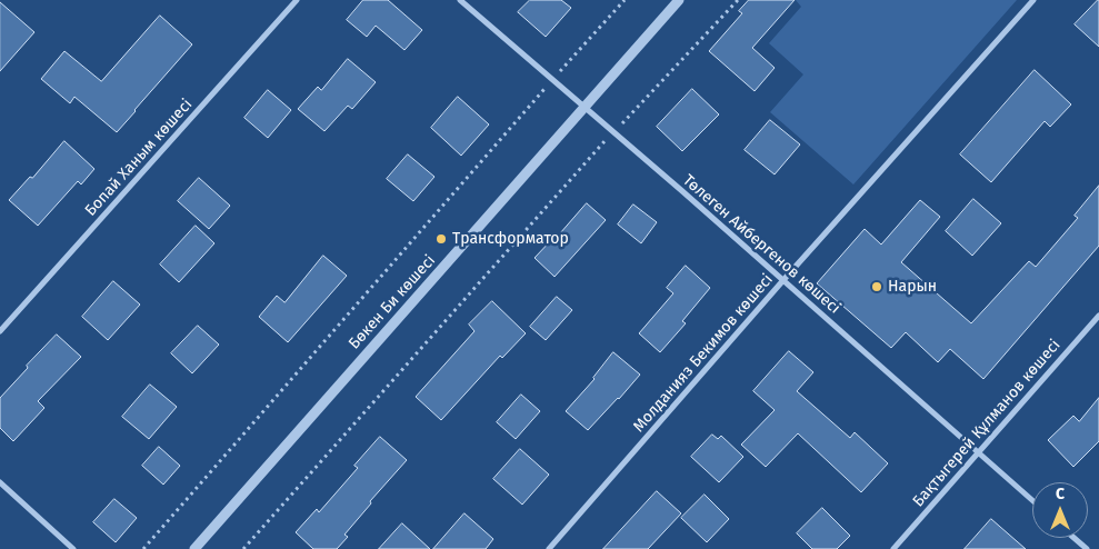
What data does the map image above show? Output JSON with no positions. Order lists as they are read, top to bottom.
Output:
{
  "streets": {
    "street": [
      "Бопай Ханым көшесі",
      "Төлеген Айбергенов көшесі",
      "Бөкен Би көшесі",
      "Молданияз Бекимов көшесі",
      "Бақтыгерей Құлманов көшесі"
    ]
  },
  "crossings": [
    ["Төлеген Айбергенов көшесі", "Бөкен Би көшесі"],
    ["Төлеген Айбергенов көшесі", "Молданияз Бекимов көшесі"],
    ["Төлеген Айбергенов көшесі", "Бақтыгерей Құлманов көшесі"]
  ],
  "places": ["Трансформатор", "Нарын"],
  "north": "top"
}
